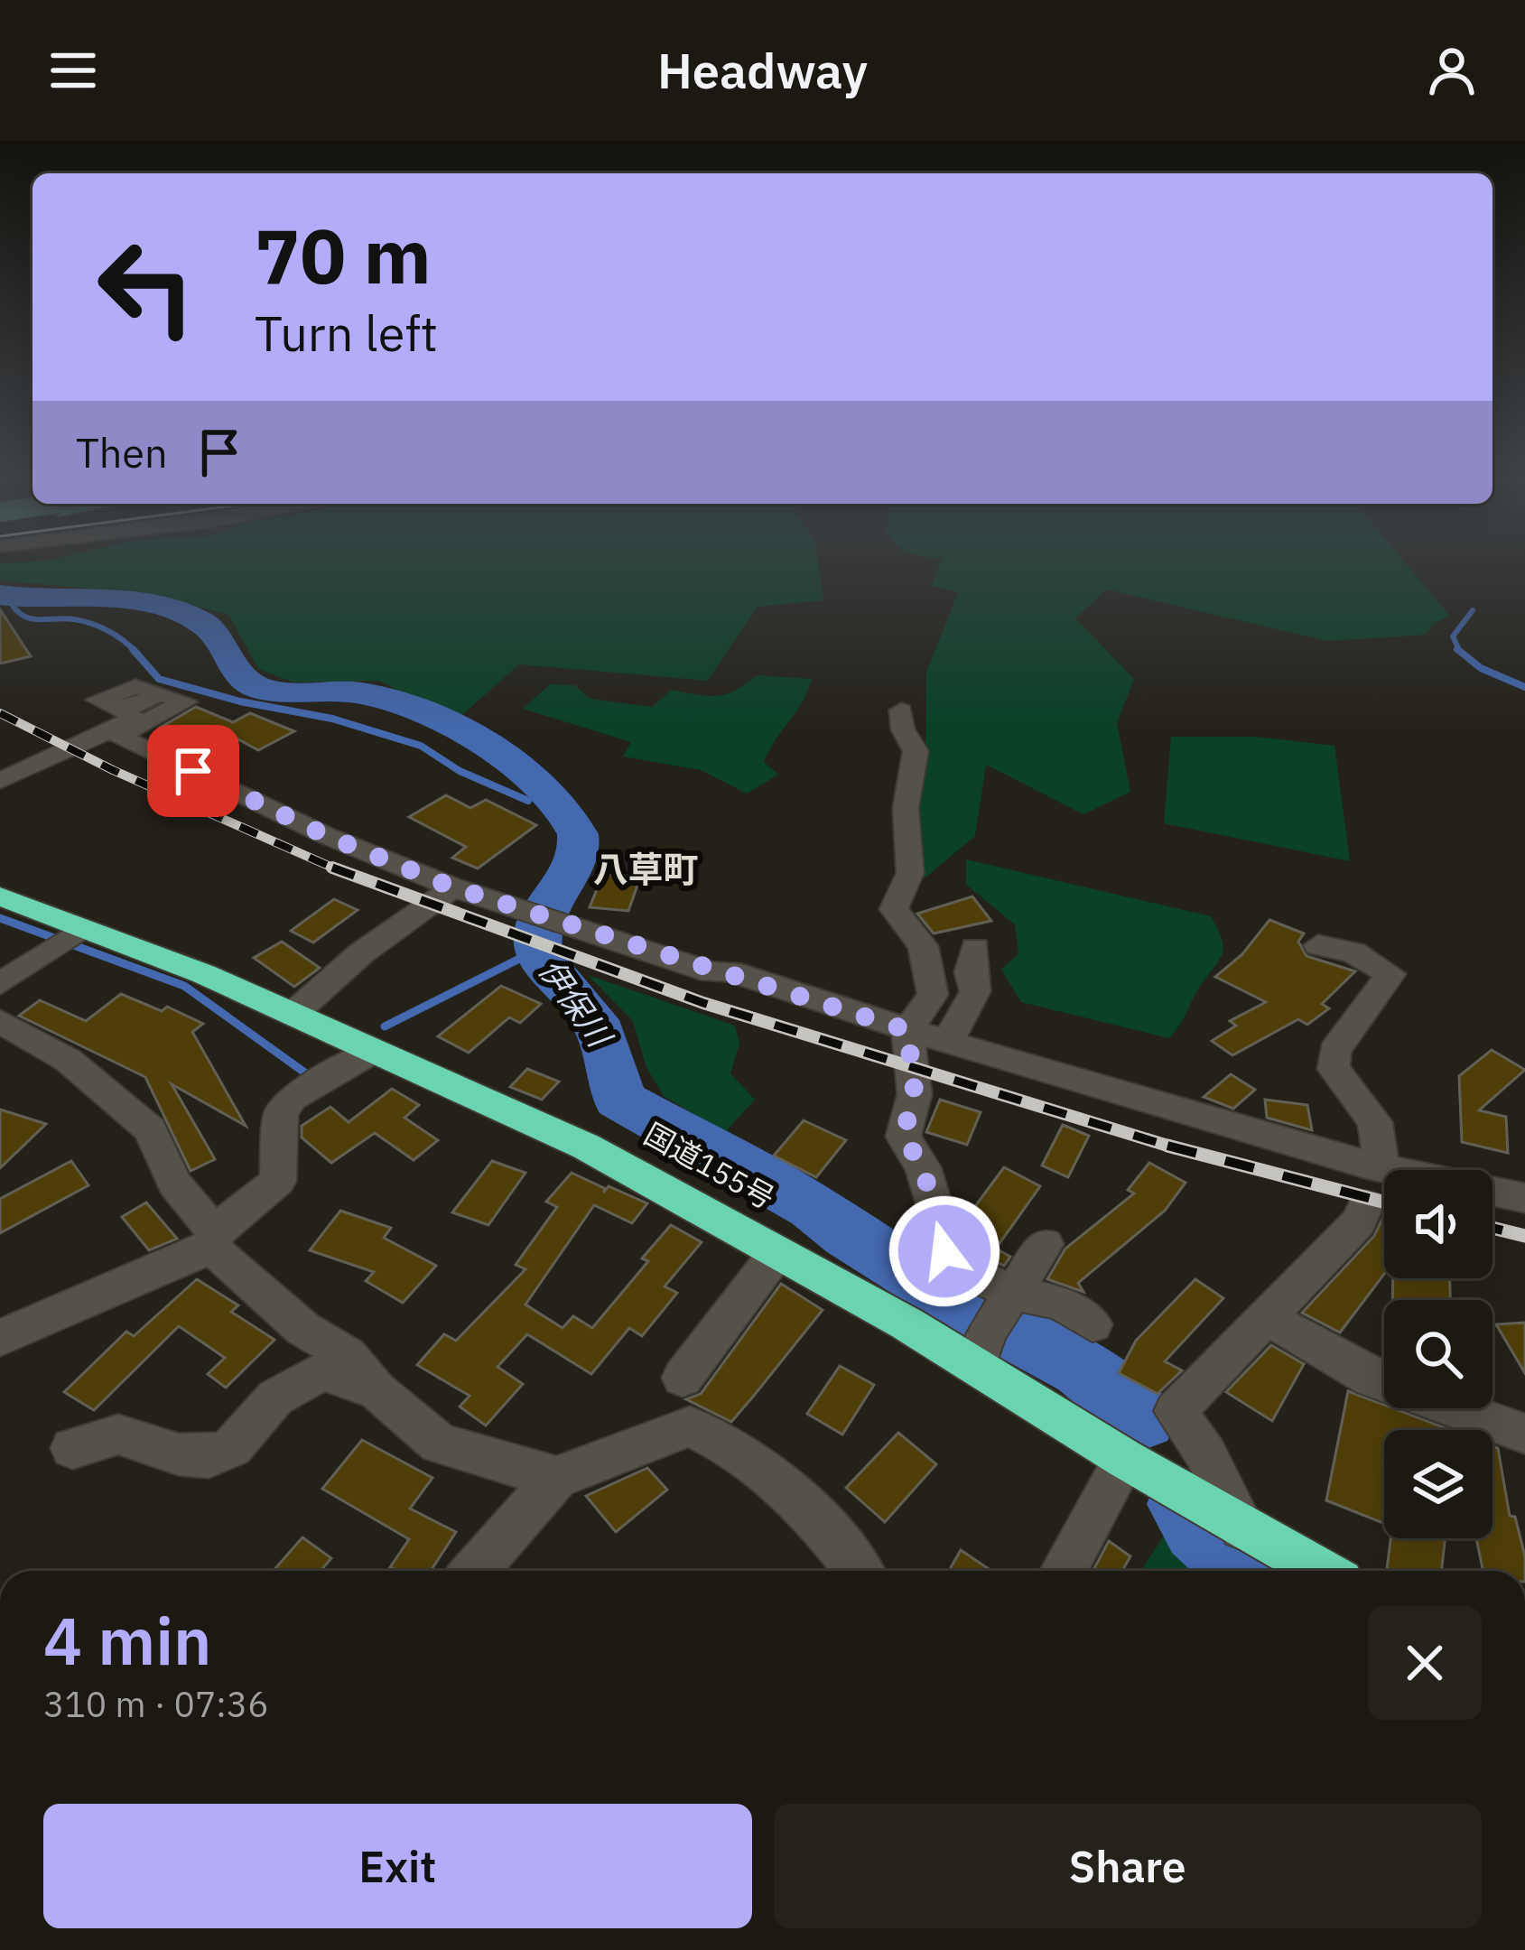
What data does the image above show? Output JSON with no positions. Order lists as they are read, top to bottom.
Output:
{
  "streets": {
    "highway": ["国道155号"]
  },
  "districts": ["八草町"],
  "water": ["伊保川"],
  "page": {
    "header": "Headway",
    "turn": ["70 m", "Turn left"],
    "then": "Then",
    "heading": ["4 min", "310 m · 07:36"],
    "buttons": ["Exit", "Share"]
  }
}
